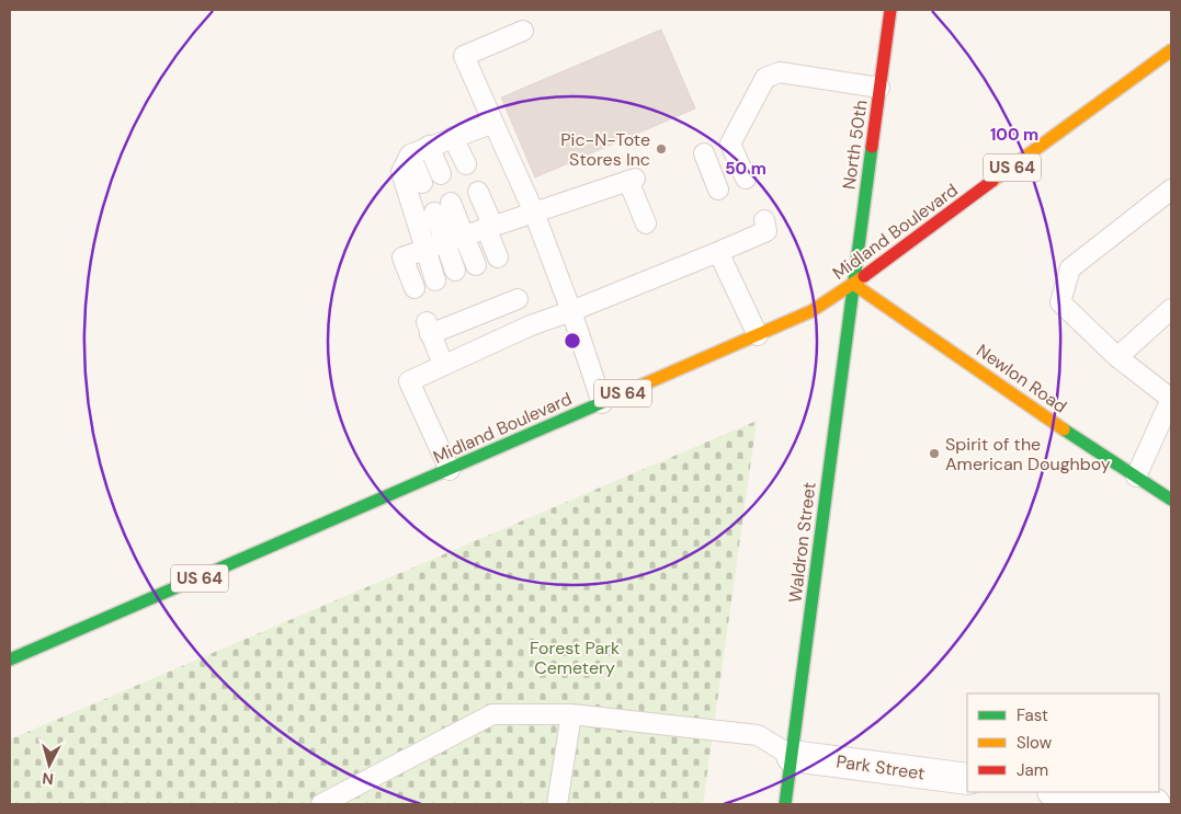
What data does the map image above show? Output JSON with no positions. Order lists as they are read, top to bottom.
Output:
{
  "streets": {
    "main road": [
      "North 50th",
      "US 64",
      "Midland Boulevard",
      "Newlon Road",
      "Waldron Street"
    ],
    "street": ["Park Street"]
  },
  "crossings": [
    ["North 50th", "Midland Boulevard"],
    ["North 50th", "Newlon Road"],
    ["North 50th", "Waldron Street"],
    ["Midland Boulevard", "Newlon Road"],
    ["Midland Boulevard", "Waldron Street"],
    ["Newlon Road", "Waldron Street"],
    ["Waldron Street", "Park Street"]
  ],
  "parks": ["Forest Park Cemetery"],
  "places": ["Pic-N-Tote Stores Inc", "Spirit of the American Doughboy"],
  "legend": ["Fast", "Slow", "Jam"],
  "north": "bottom",
  "rings": ["100 m", "50 m"]
}
